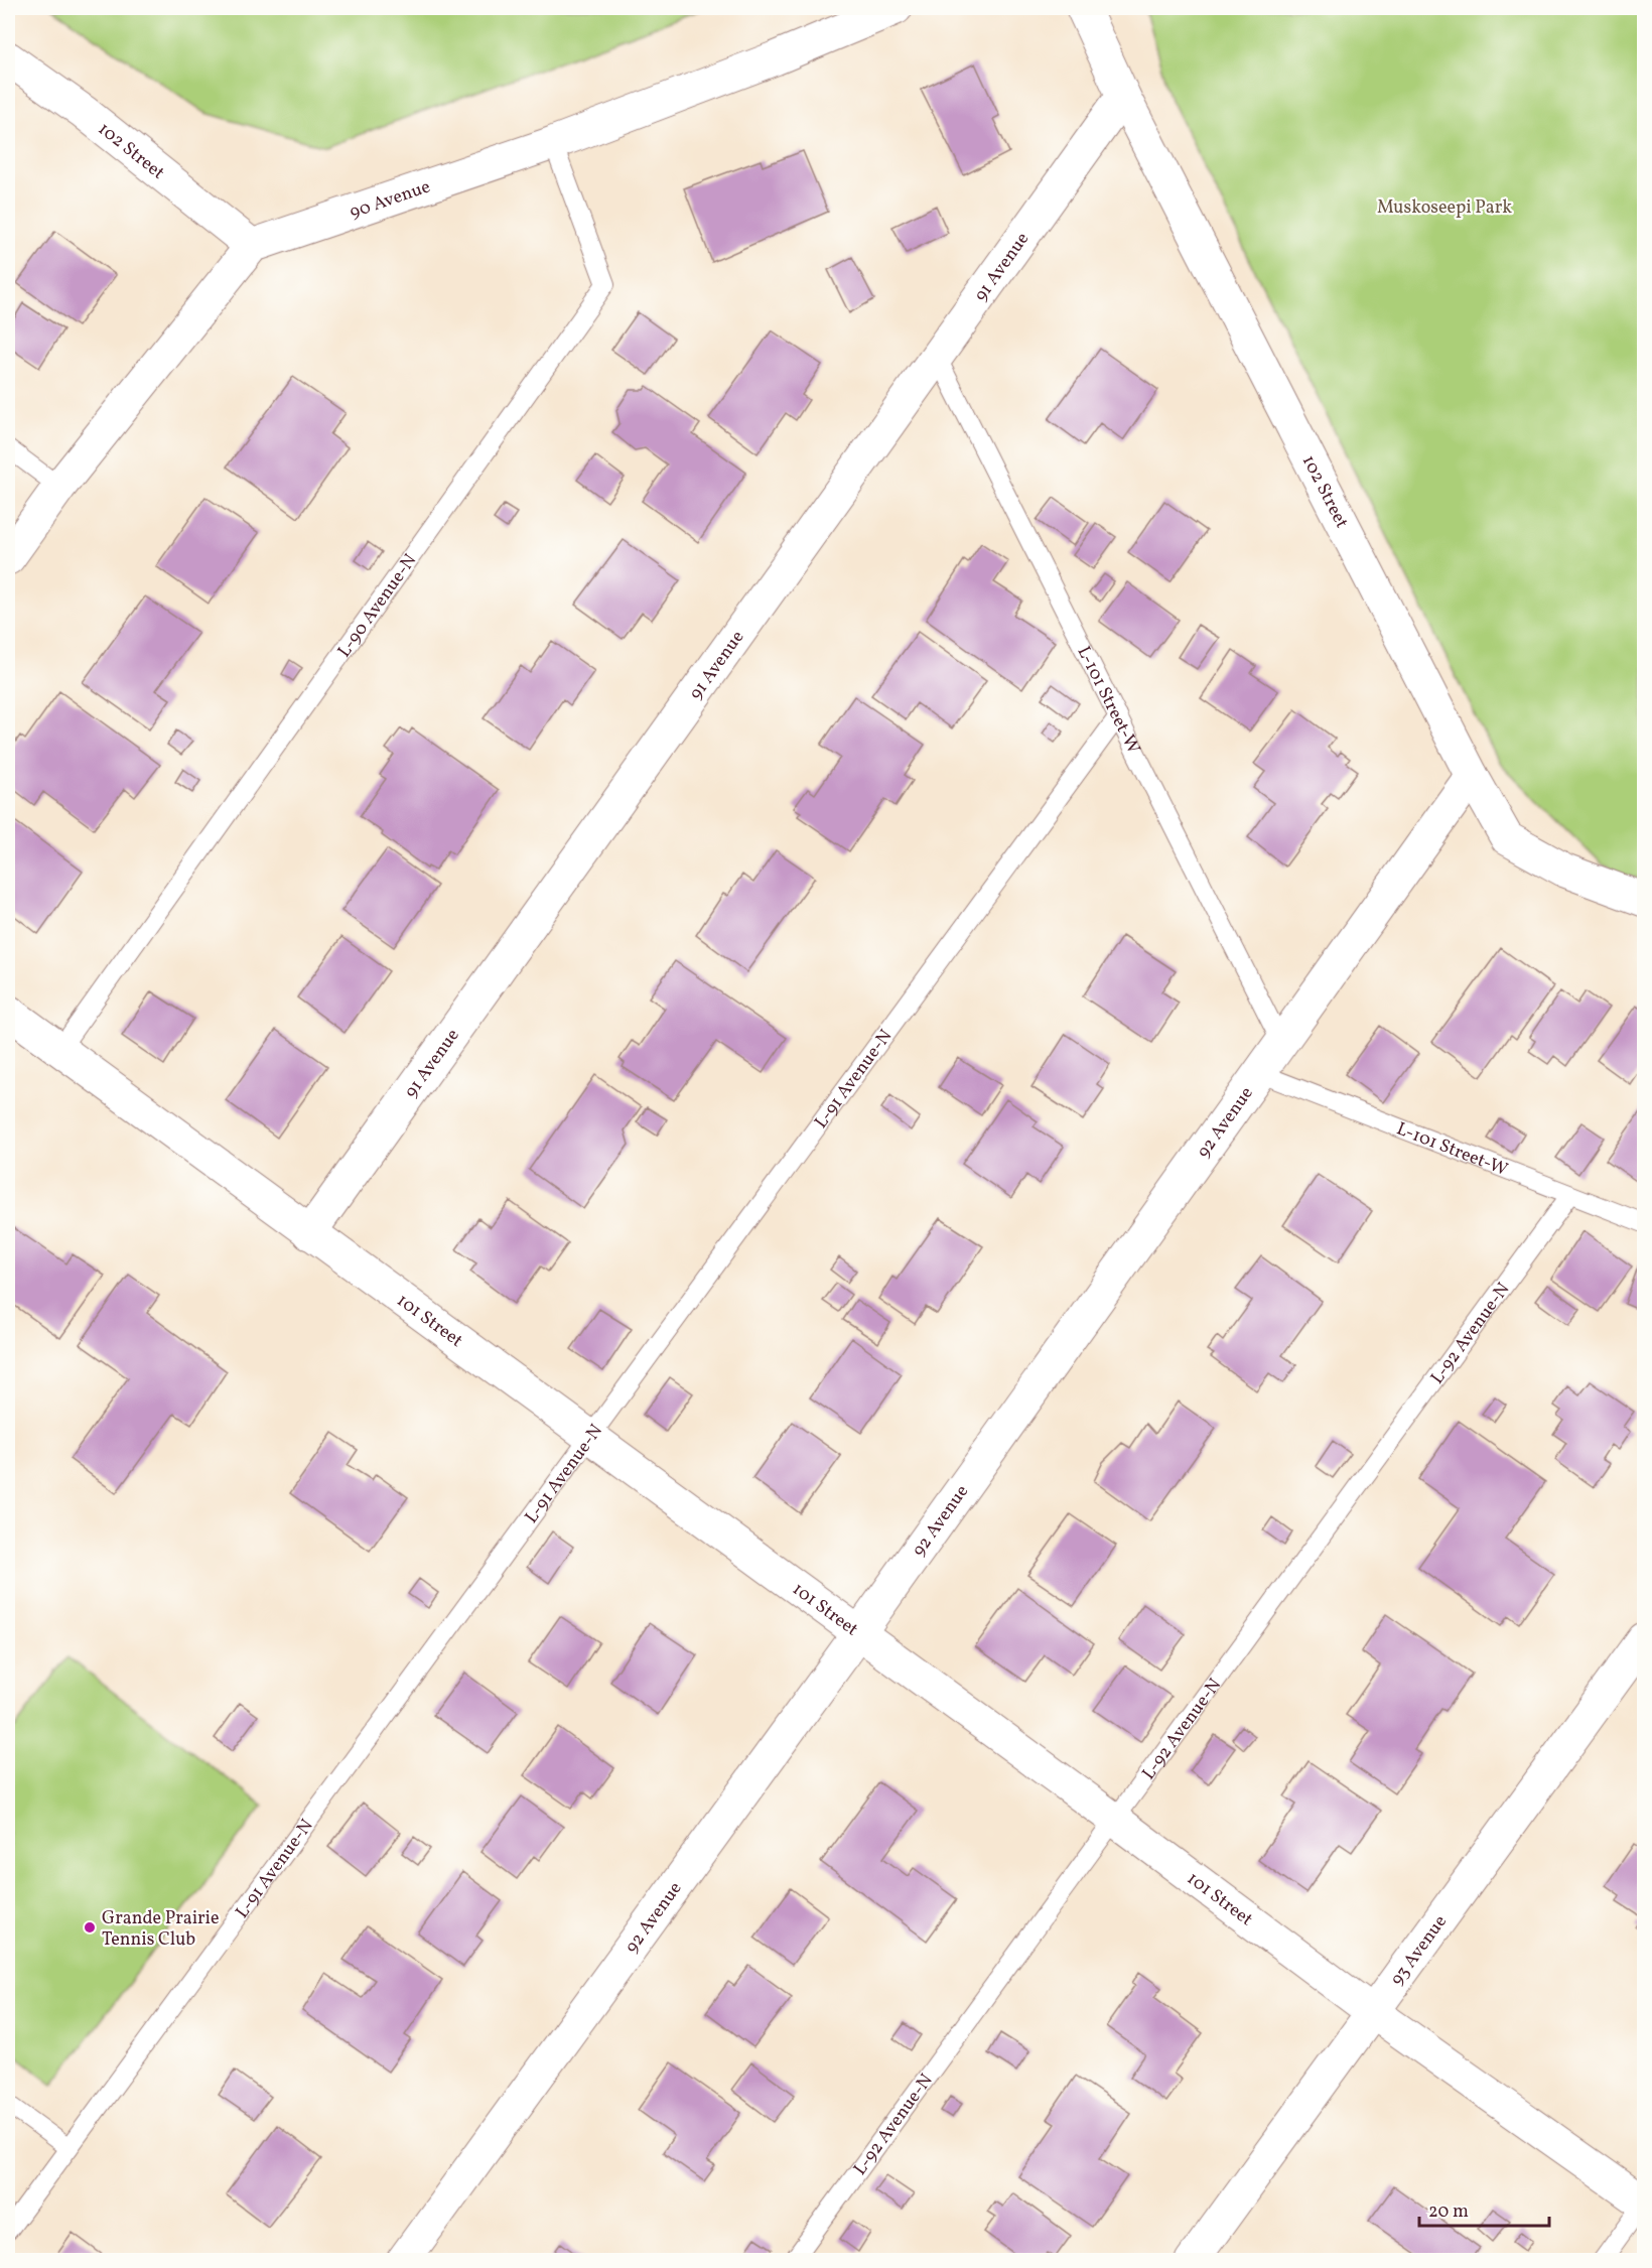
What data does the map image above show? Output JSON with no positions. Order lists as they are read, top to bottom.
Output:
{
  "streets": {
    "street": [
      "102 Street",
      "90 Avenue",
      "91 Avenue",
      "92 Avenue",
      "101 Street",
      "93 Avenue"
    ],
    "lane": [
      "L-90 Avenue-N",
      "L-101 Street-W",
      "L-91 Avenue-N",
      "L-92 Avenue-N"
    ]
  },
  "crossings": [
    ["102 Street", "90 Avenue"],
    ["102 Street", "91 Avenue"],
    ["102 Street", "92 Avenue"],
    ["90 Avenue", "L-90 Avenue-N"],
    ["91 Avenue", "L-101 Street-W"],
    ["91 Avenue", "101 Street"],
    ["L-90 Avenue-N", "101 Street"],
    ["L-101 Street-W", "L-91 Avenue-N"],
    ["L-101 Street-W", "92 Avenue"],
    ["L-101 Street-W", "L-92 Avenue-N"],
    ["L-91 Avenue-N", "101 Street"],
    ["92 Avenue", "101 Street"],
    ["101 Street", "L-92 Avenue-N"],
    ["101 Street", "93 Avenue"]
  ],
  "parks": ["Muskoseepi Park"],
  "places": ["Grande Prairie Tennis Club"],
  "scale_bar": "20 m"
}
